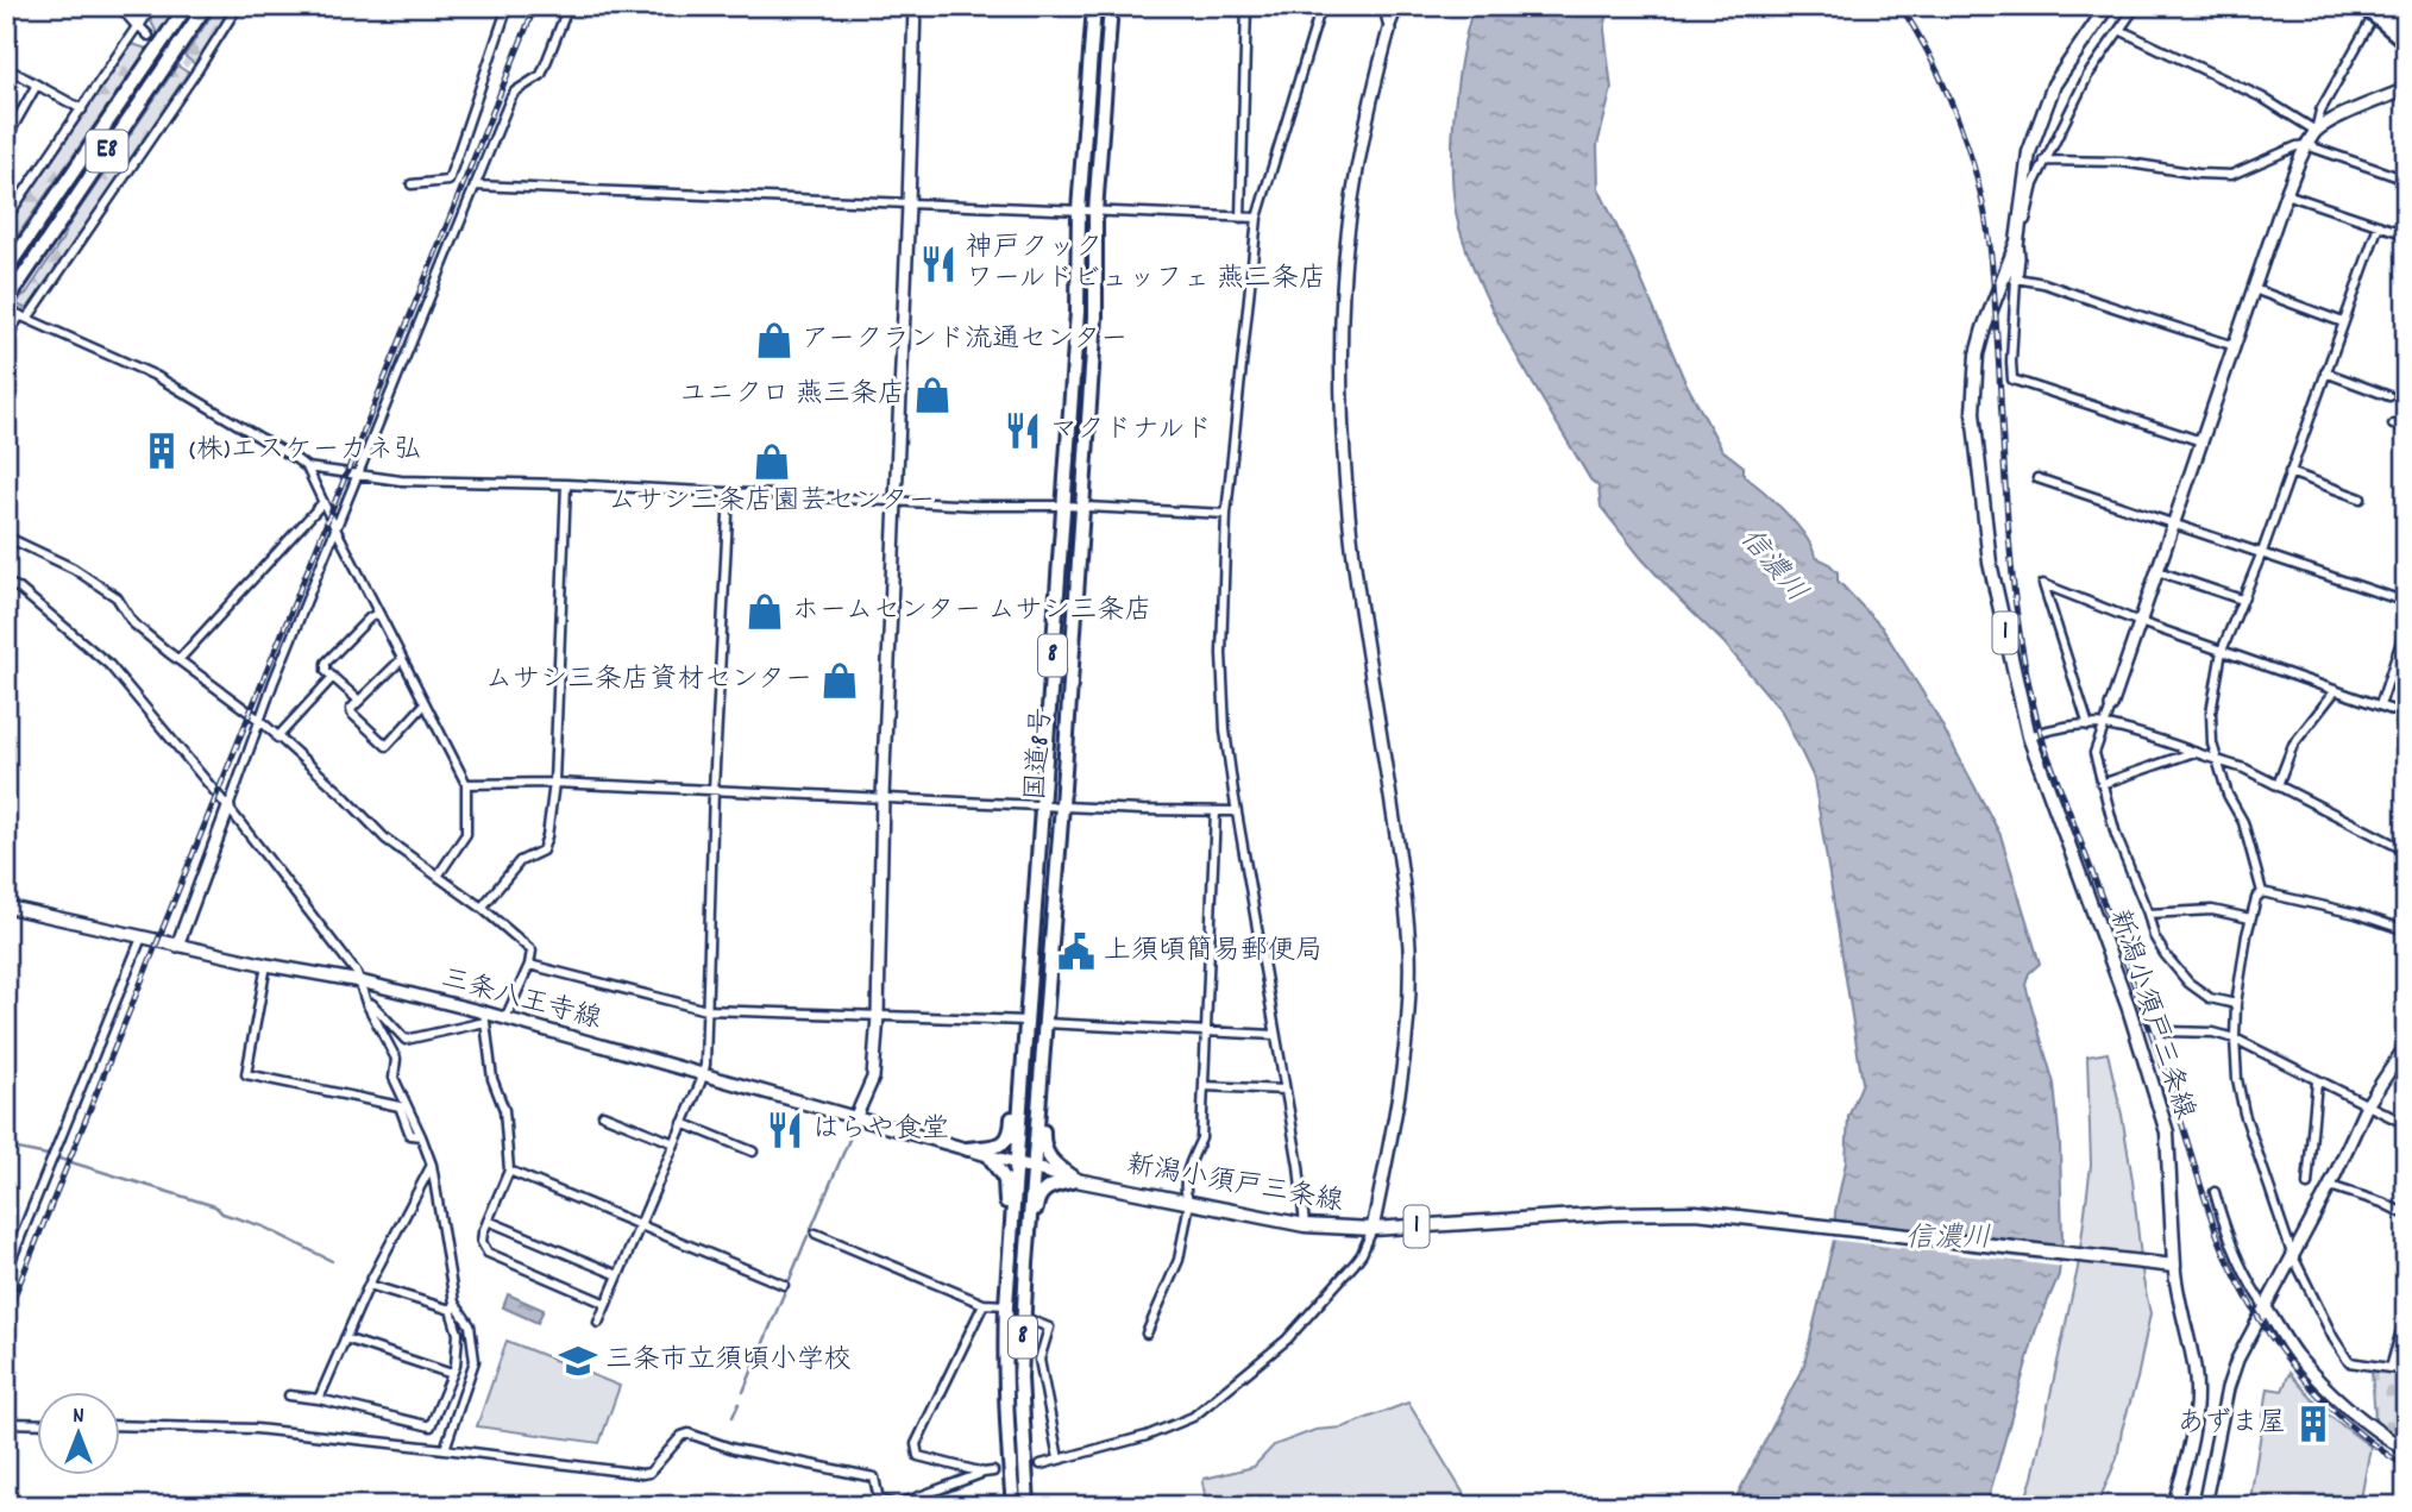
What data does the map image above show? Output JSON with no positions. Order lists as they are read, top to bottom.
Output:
{
  "streets": {
    "highway": ["E8", "8", "国道8号"],
    "main road": ["1", "新潟小須戸三条線"],
    "street": ["三条八王寺線"]
  },
  "crossings": [
    ["国道8号", "三条八王寺線"],
    ["国道8号", "新潟小須戸三条線"],
    ["三条八王寺線", "新潟小須戸三条線"]
  ],
  "water": ["信濃川"],
  "places": {
    "restaurant": ["神戸クック ワールドビュッフェ 燕三条店", "マクドナルド", "はらや食堂"],
    "shop": [
      "アークランド流通センター",
      "ユニクロ 燕三条店",
      "ムサシ三条店園芸センター",
      "ホームセンター ムサシ三条店",
      "ムサシ三条店資材センター"
    ],
    "building": ["(株)エスケーカネ弘", "あずま屋"],
    "public building": ["上須頃簡易郵便局"],
    "school or university": ["三条市立須頃小学校"]
  },
  "north": "top"
}
